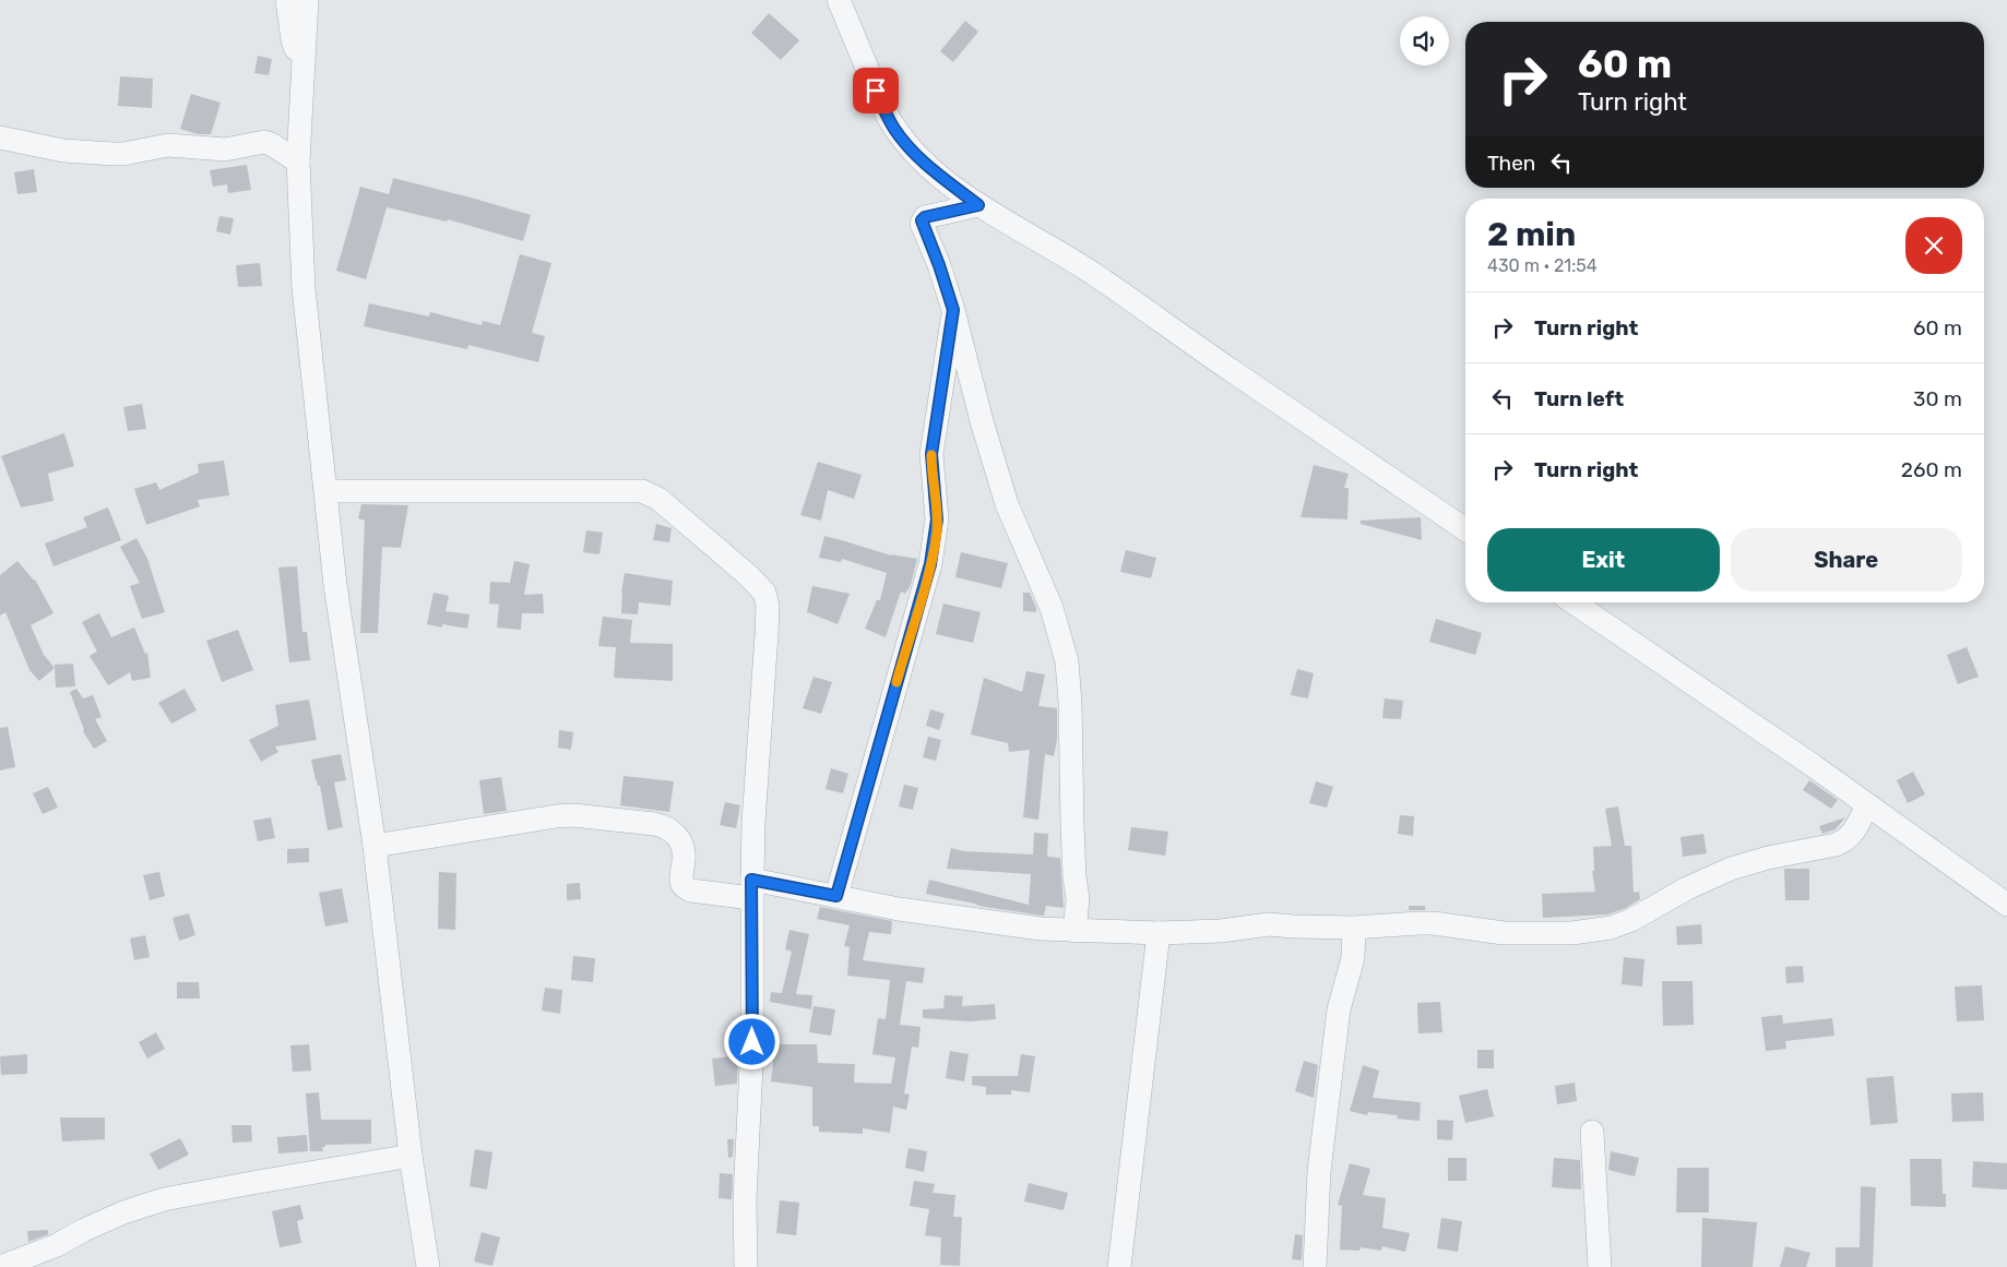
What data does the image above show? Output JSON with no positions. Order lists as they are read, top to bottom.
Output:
{
  "page": {
    "turn": ["60 m", "Turn right"],
    "then": "Then",
    "heading": ["2 min", "430 m · 21:54"],
    "list": [
      {
        "name": "Turn right",
        "value": "60 m"
      },
      {
        "name": "Turn left",
        "value": "30 m"
      },
      {
        "name": "Turn right",
        "value": "260 m"
      }
    ],
    "buttons": ["Exit", "Share"]
  }
}
